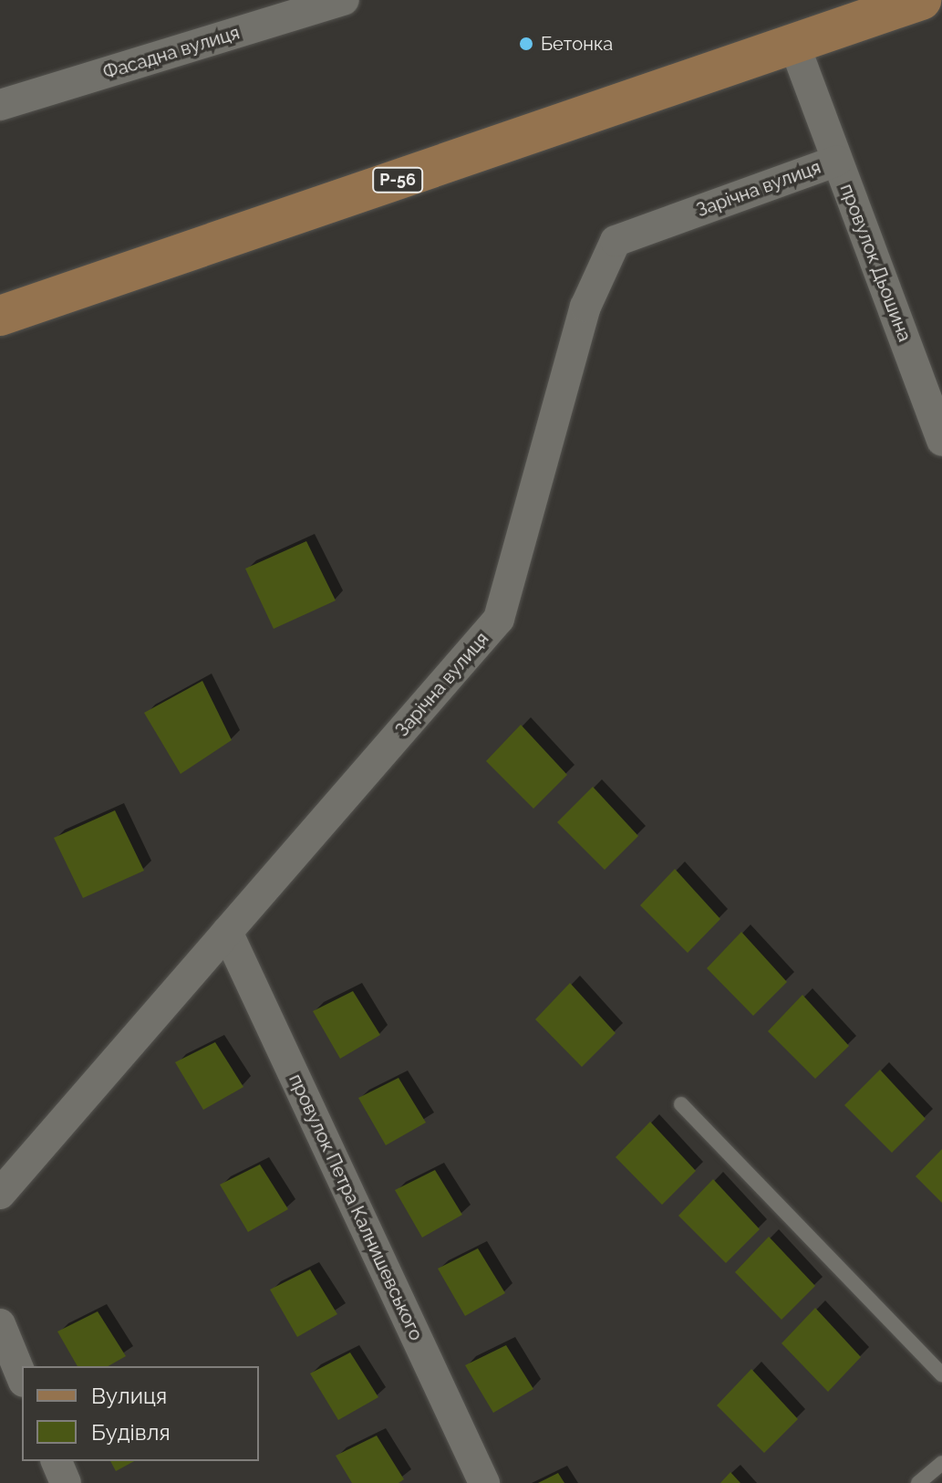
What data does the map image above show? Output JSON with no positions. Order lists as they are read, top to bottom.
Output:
{
  "streets": {
    "main road": ["Р-56"],
    "street": [
      "Фасадна вулиця",
      "Зарічна вулиця",
      "провулок Дьошина",
      "провулок Петра Калнишевського"
    ]
  },
  "crossings": [
    ["Р-56", "провулок Дьошина"],
    ["Зарічна вулиця", "провулок Дьошина"],
    ["Зарічна вулиця", "провулок Петра Калнишевського"]
  ],
  "places": ["Бетонка"],
  "legend": ["Вулиця", "Будівля"]
}
